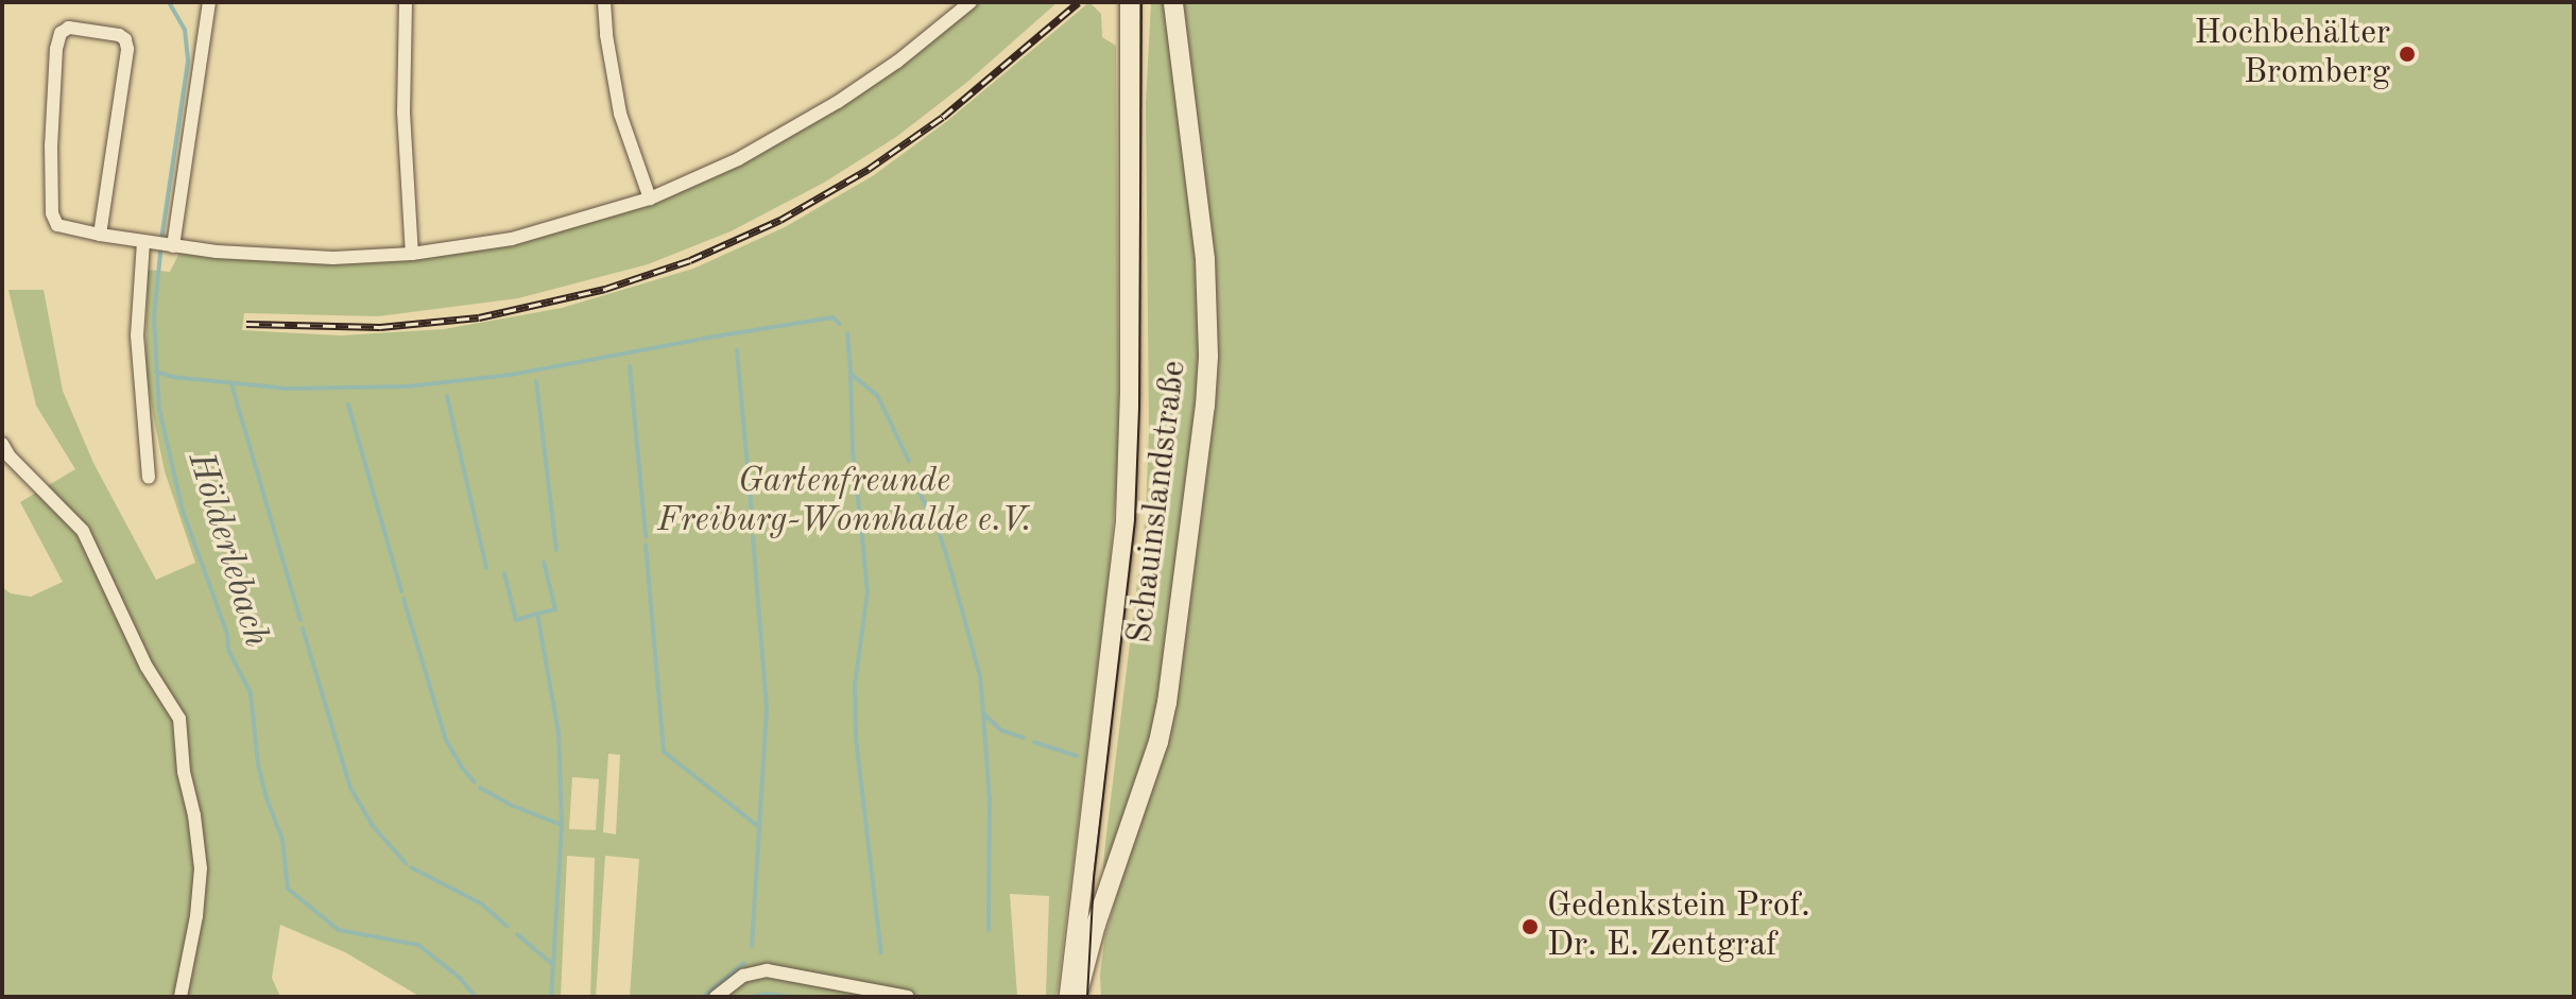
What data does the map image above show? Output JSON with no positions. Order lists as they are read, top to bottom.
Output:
{
  "streets": {
    "main road": ["Schauinslandstraße"]
  },
  "water": ["Hölderlebach"],
  "parks": ["Gartenfreunde Freiburg-Wonnhalde e.V."],
  "places": ["Hochbehälter Bromberg", "Gedenkstein Prof. Dr. E. Zentgraf"]
}
